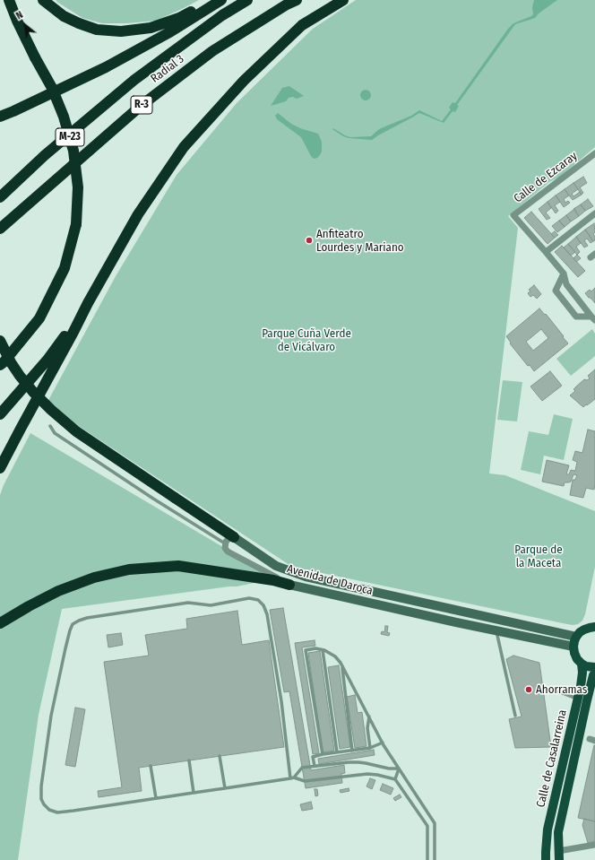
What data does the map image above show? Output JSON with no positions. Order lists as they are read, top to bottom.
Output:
{
  "streets": {
    "highway": ["Radial 3", "R-3", "M-23"],
    "main road": ["Avenida de Daroca", "Calle de Casalarreina"],
    "street": ["Calle de Ezcaray"]
  },
  "parks": ["Parque Cuña Verde de Vicálvaro", "Parque de la Maceta"],
  "places": ["Anfiteatro Lourdes y Mariano", "Ahorramas"],
  "north": "top left"
}
